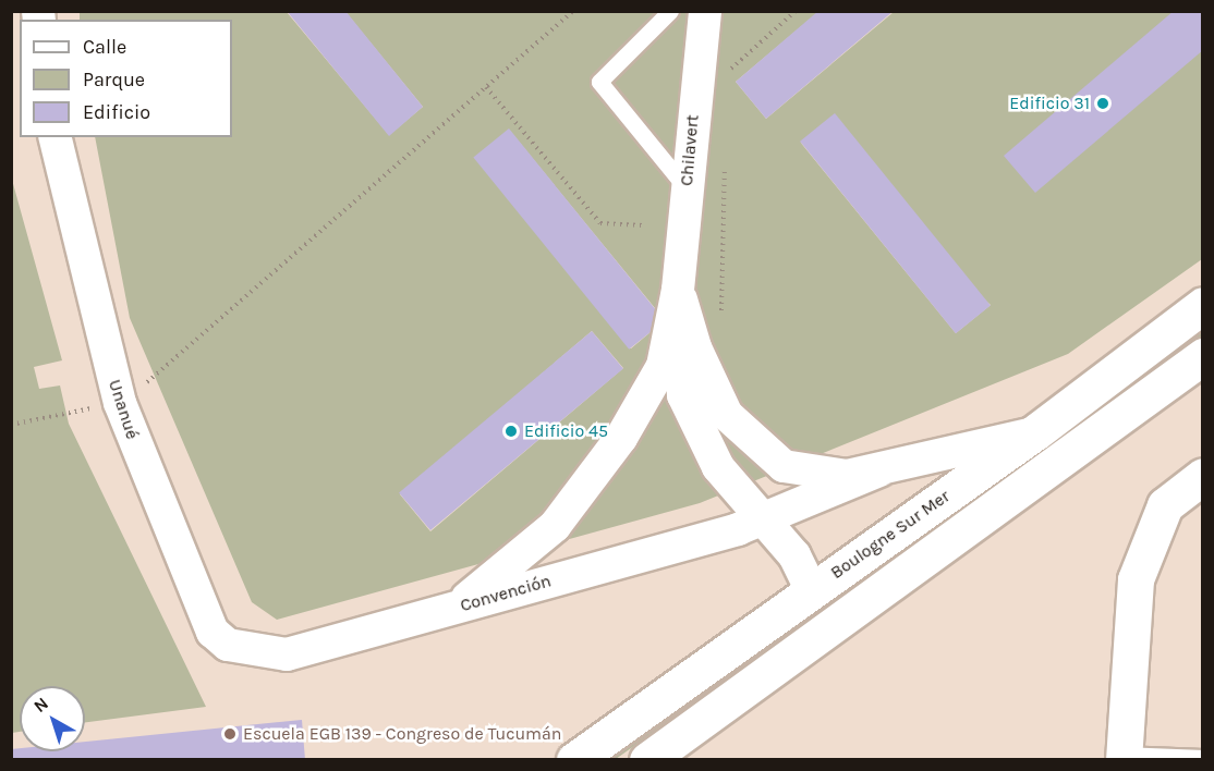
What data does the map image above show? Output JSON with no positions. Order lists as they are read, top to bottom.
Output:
{
  "streets": {
    "main road": ["Boulogne Sur Mer"],
    "street": ["Chilavert", "Unanué", "Convención"]
  },
  "crossings": [
    ["Unanué", "Convención"]
  ],
  "places": ["Edificio 31", "Edificio 45", "Escuela EGB 139 - Congreso de Tucumán"],
  "legend": ["Calle", "Parque", "Edificio"],
  "north": "top left"
}
